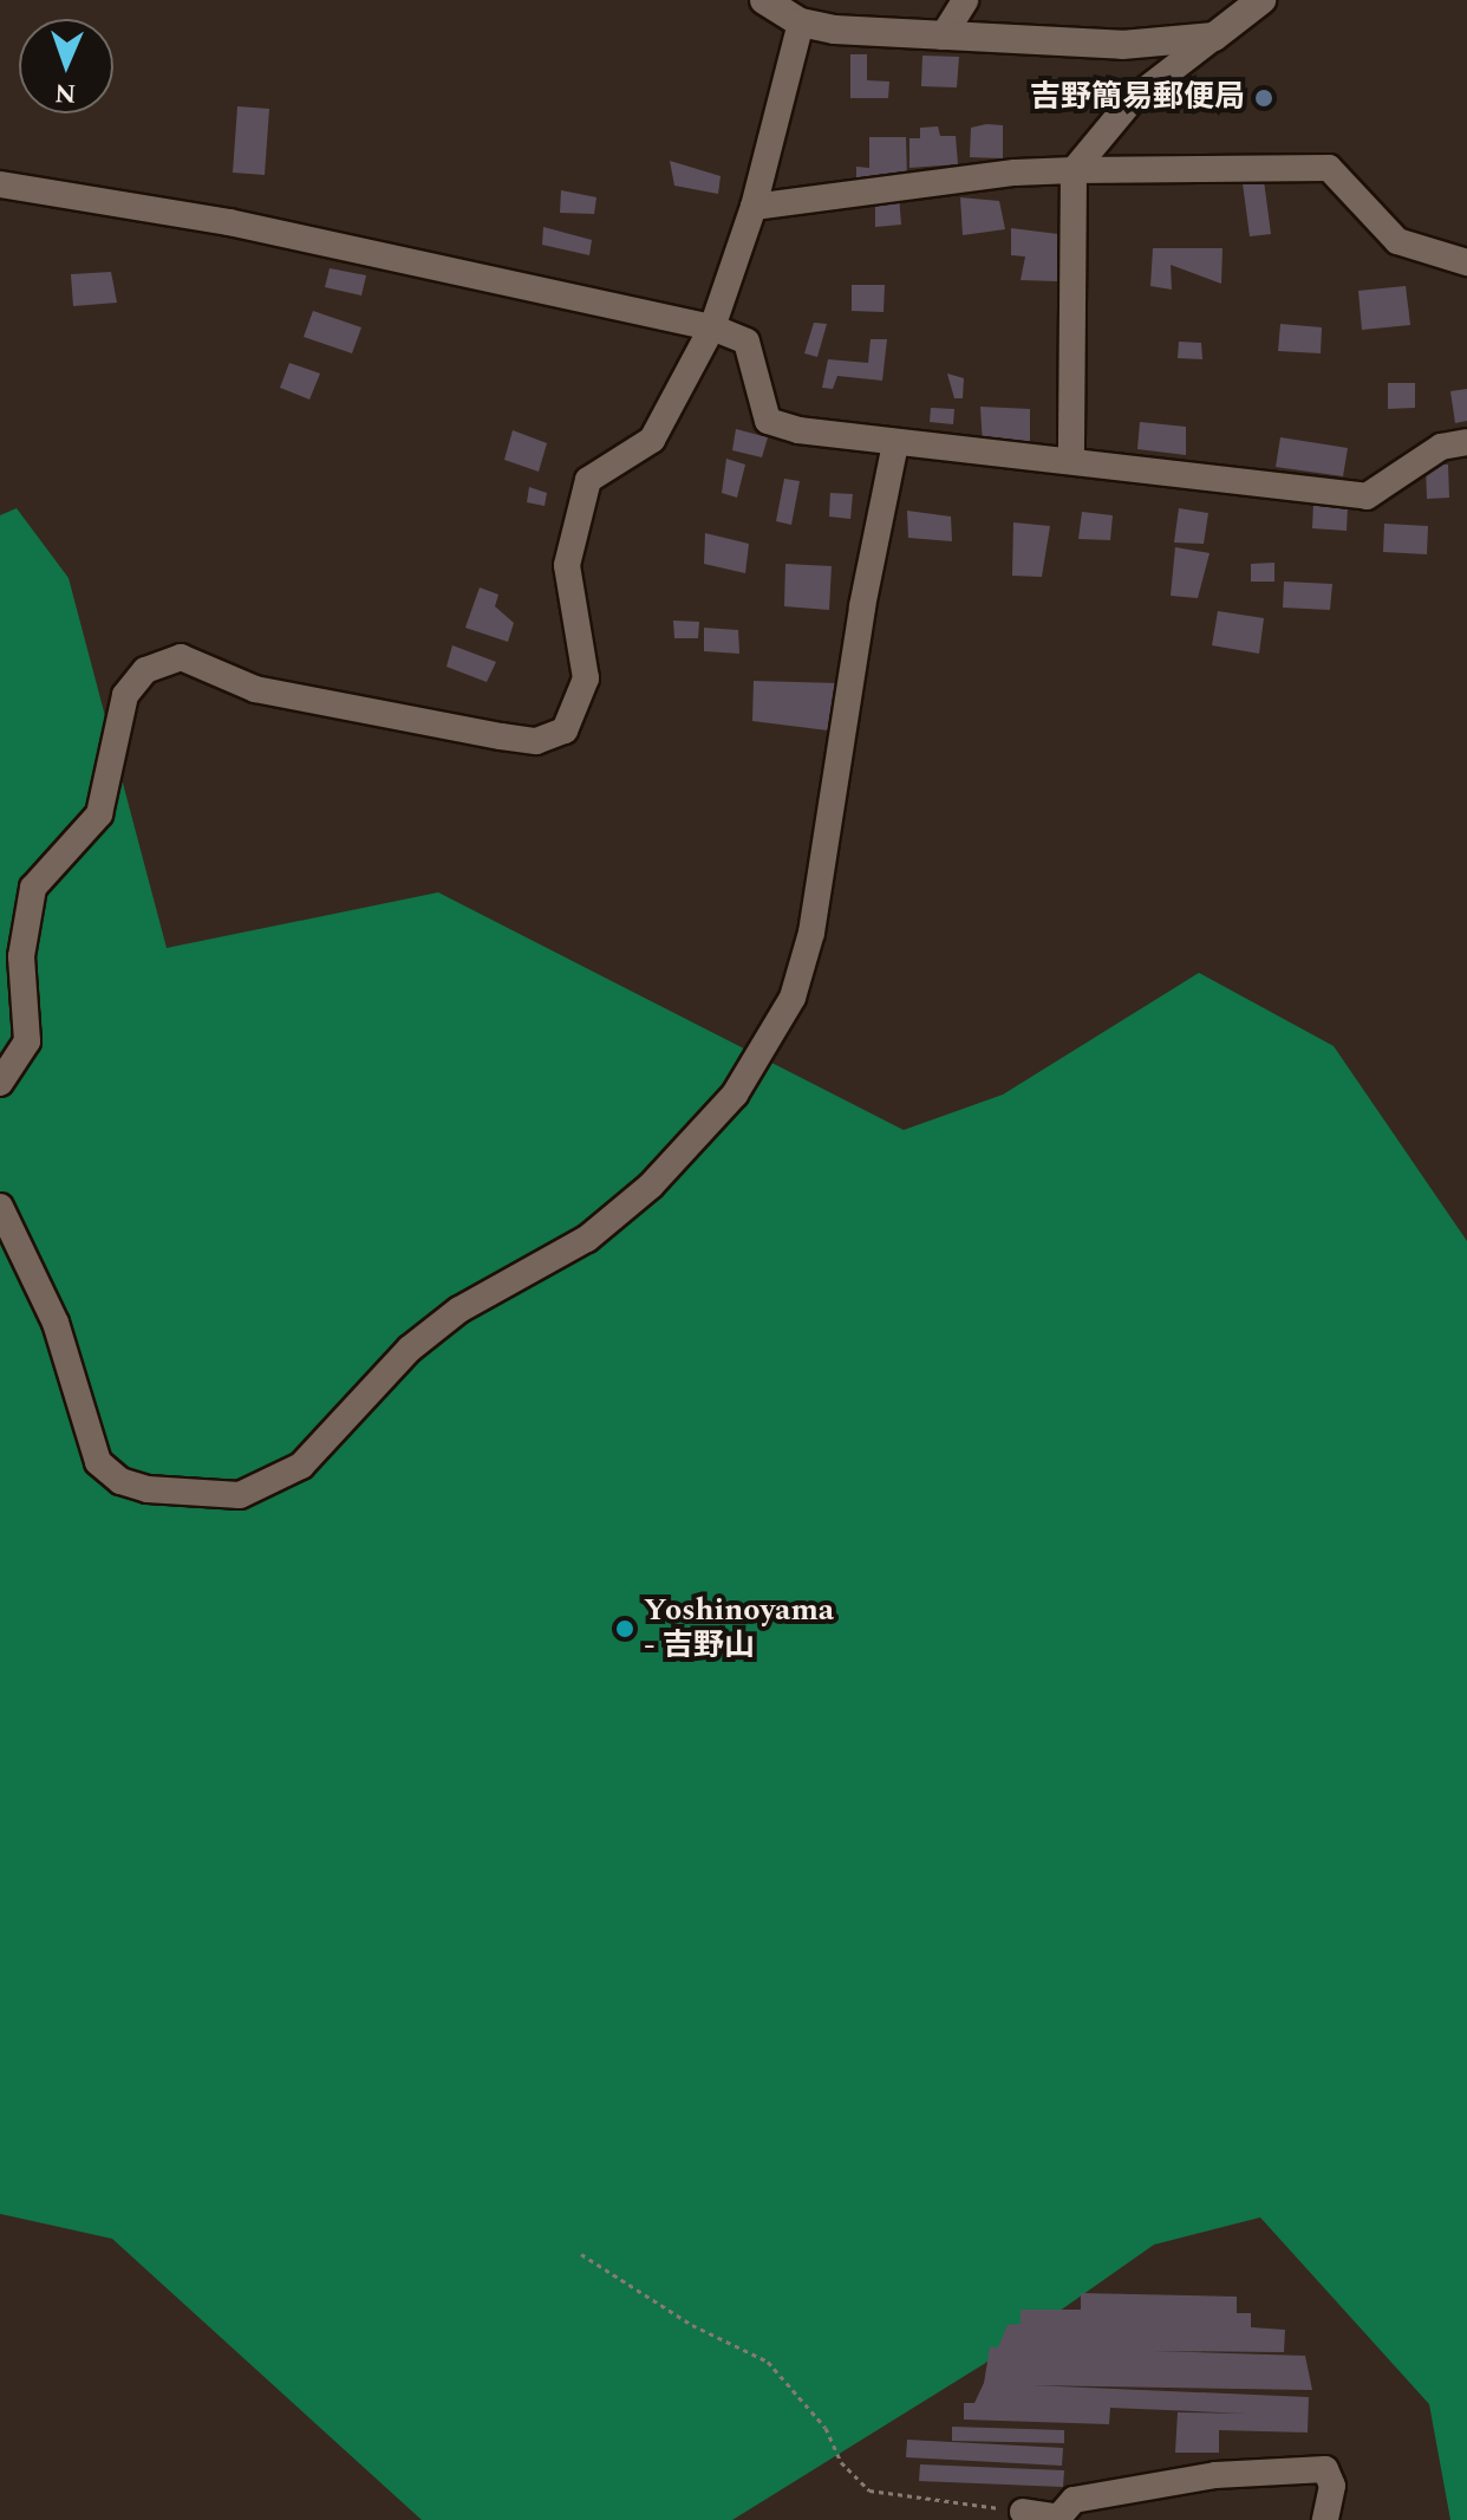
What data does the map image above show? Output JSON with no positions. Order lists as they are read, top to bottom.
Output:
{
  "places": ["吉野簡易郵便局", "Yoshinoyama - 吉野山"],
  "north": "bottom"
}
